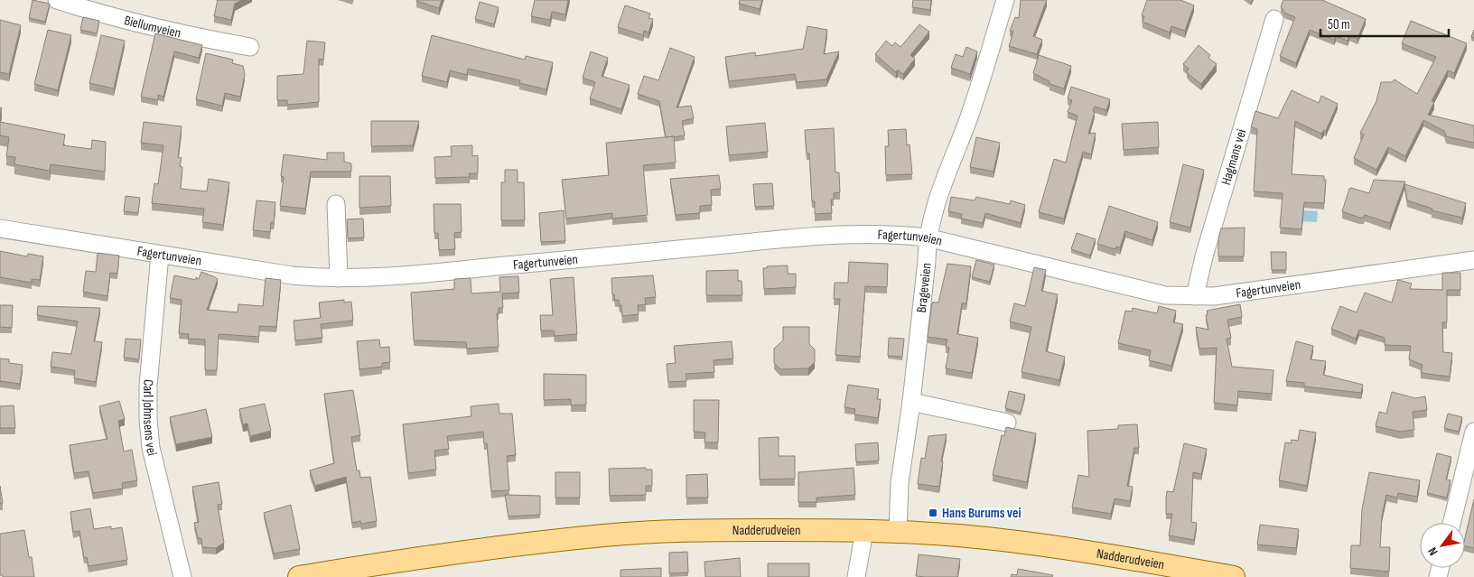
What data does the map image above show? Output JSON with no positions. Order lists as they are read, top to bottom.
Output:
{
  "streets": {
    "main road": ["Nadderudveien"],
    "street": [
      "Biellumveien",
      "Hagmans vei",
      "Fagertunveien",
      "Brageveien",
      "Carl Johnsens vei"
    ]
  },
  "crossings": [
    ["Hagmans vei", "Fagertunveien"],
    ["Fagertunveien", "Brageveien"],
    ["Fagertunveien", "Carl Johnsens vei"],
    ["Brageveien", "Nadderudveien"]
  ],
  "places": {
    "transit": ["Hans Burums vei"]
  },
  "scale_bar": "50 m",
  "north": "bottom left"
}
